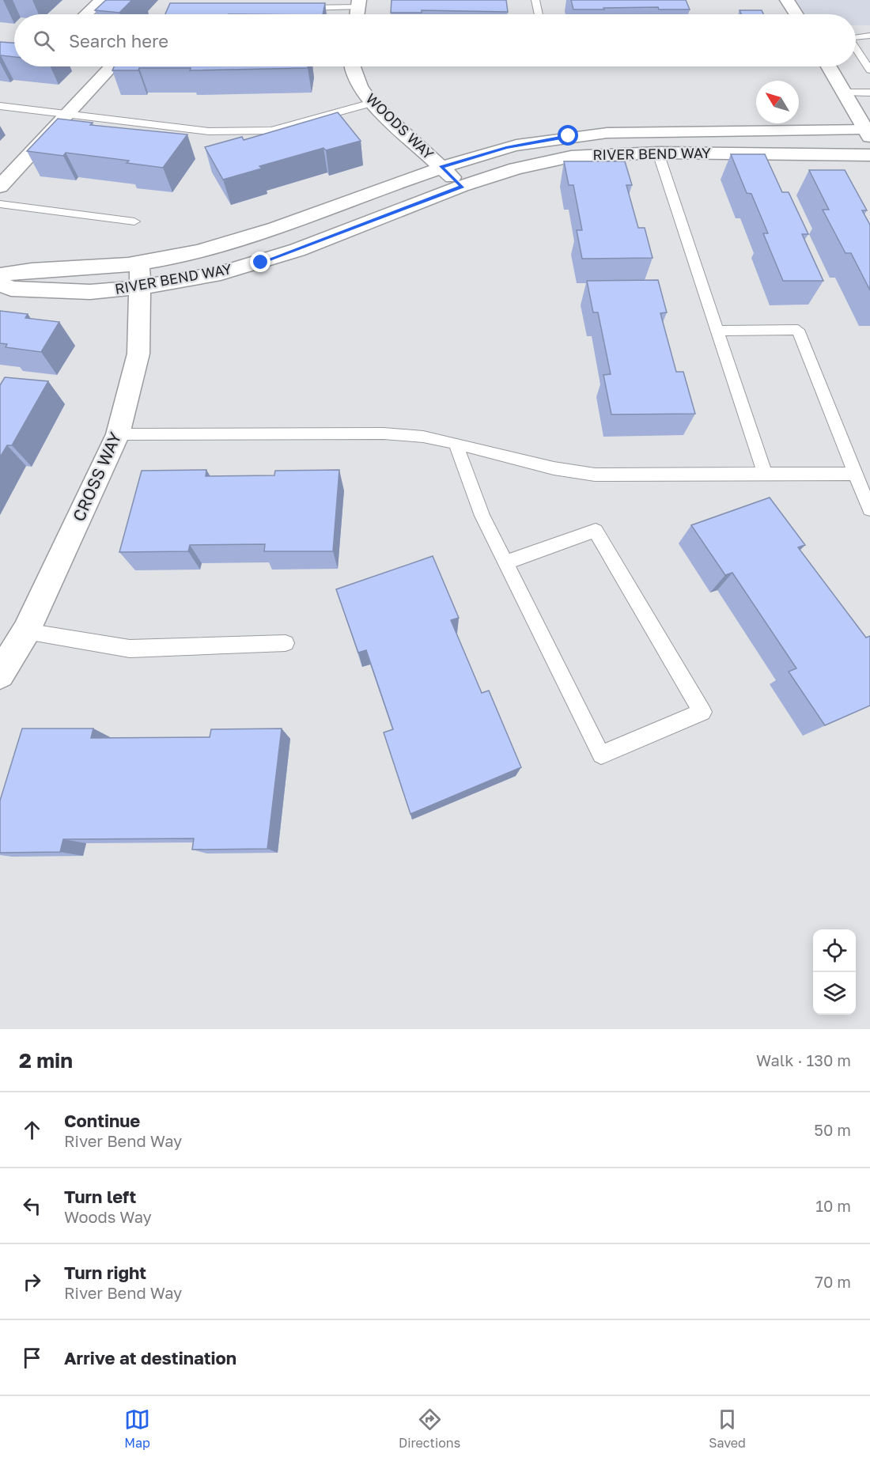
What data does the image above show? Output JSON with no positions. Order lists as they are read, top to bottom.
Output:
{
  "streets": {
    "street": ["WOODS WAY", "RIVER BEND WAY", "CROSS WAY"]
  },
  "crossings": [
    ["WOODS WAY", "RIVER BEND WAY"],
    ["RIVER BEND WAY", "CROSS WAY"]
  ],
  "north": "top left",
  "page": {
    "search": "Search here",
    "heading": ["2 min", "Walk · 130 m"],
    "list": [
      ["Continue", "River Bend Way", "50 m"],
      ["Turn left", "Woods Way", "10 m"],
      ["Turn right", "River Bend Way", "70 m"],
      "Arrive at destination"
    ],
    "nav": ["Map", "Directions", "Saved"]
  }
}
